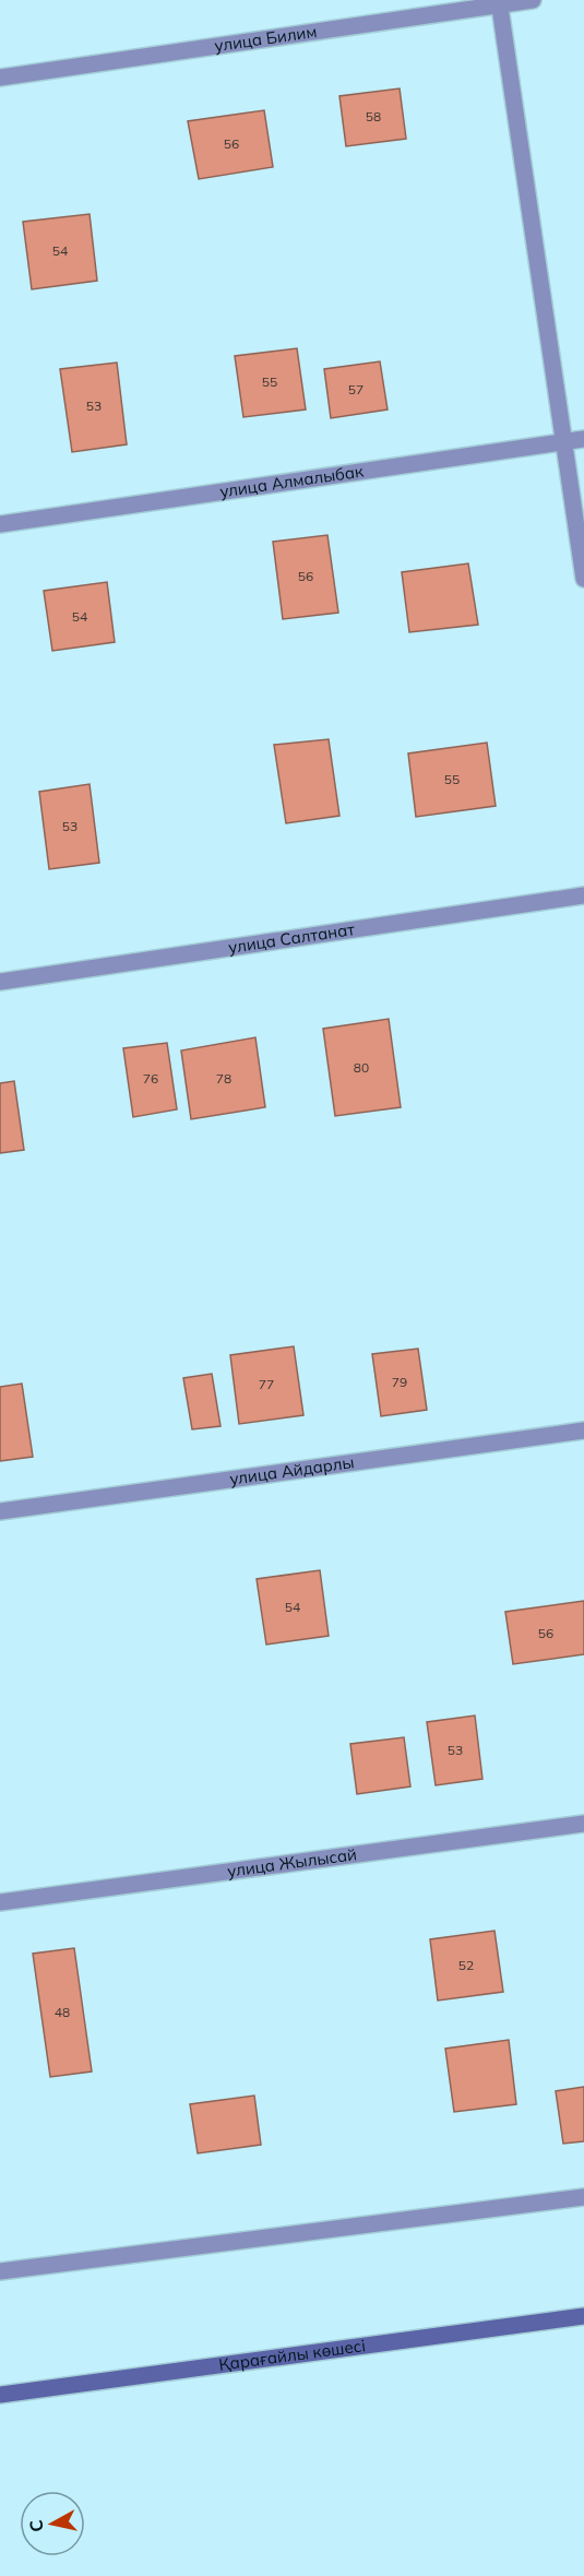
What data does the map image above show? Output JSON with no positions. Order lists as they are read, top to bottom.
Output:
{
  "streets": {
    "street": [
      "улица Билим",
      "улица Алмалыбак",
      "улица Салтанат",
      "улица Айдарлы",
      "улица Жылысай",
      "Қарағайлы көшесі"
    ]
  },
  "house_numbers": [
    "58",
    "56",
    "54",
    "55",
    "57",
    "53",
    "56",
    "54",
    "55",
    "53",
    "80",
    "76",
    "78",
    "79",
    "77",
    "54",
    "56",
    "53",
    "52",
    "48"
  ],
  "north": "left"
}
